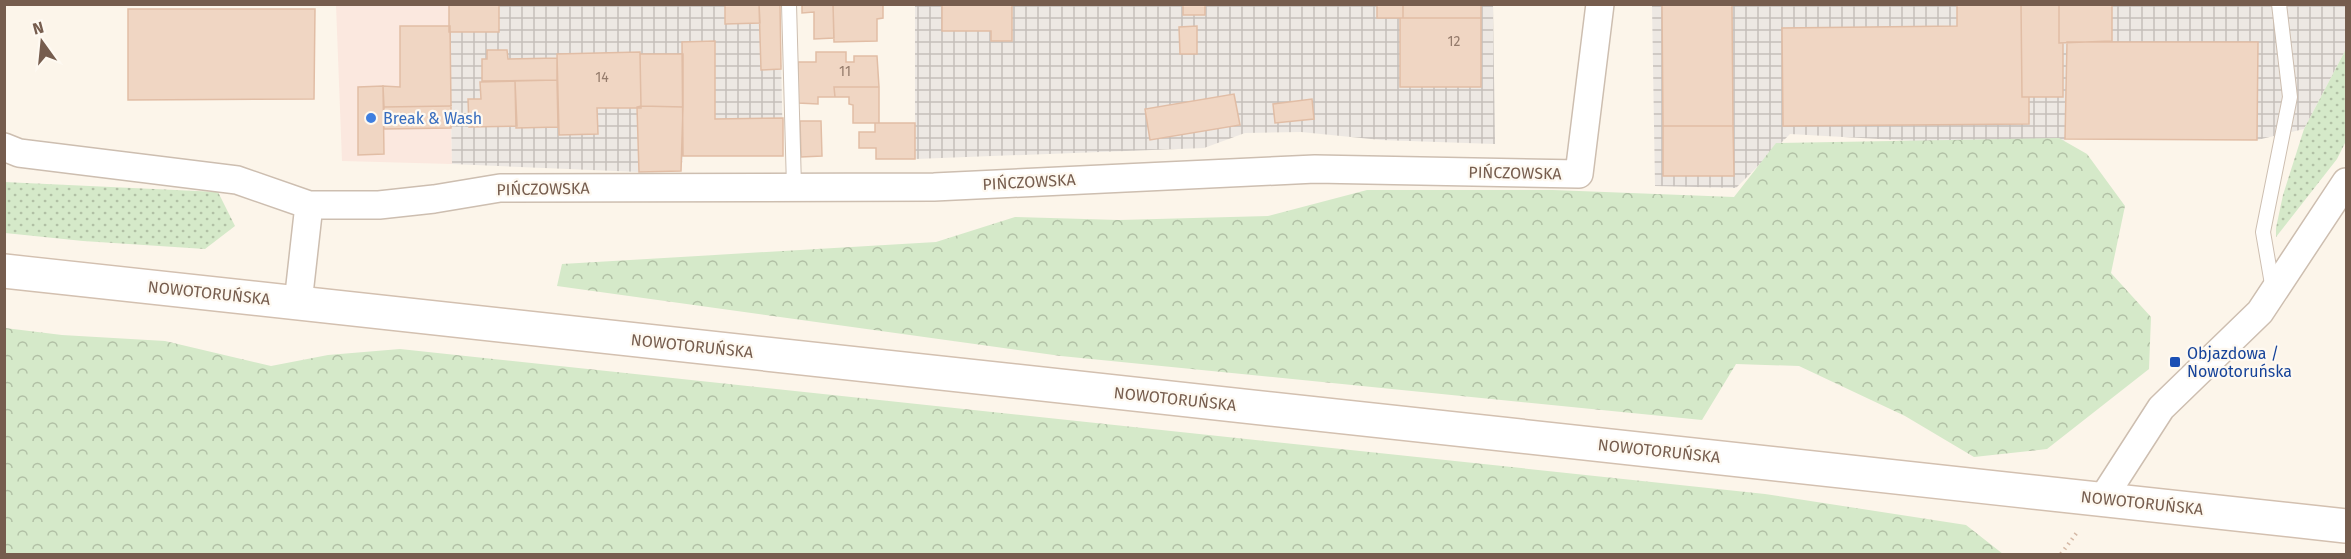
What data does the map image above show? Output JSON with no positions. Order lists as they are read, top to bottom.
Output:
{
  "streets": {
    "main road": ["NOWOTORUŃSKA"],
    "street": ["PIŃCZOWSKA"]
  },
  "places": {
    "other": ["Break & Wash"],
    "transit": ["Objazdowa / Nowotoruńska"]
  },
  "house_numbers": ["12", "11", "14"],
  "north": "top"
}
